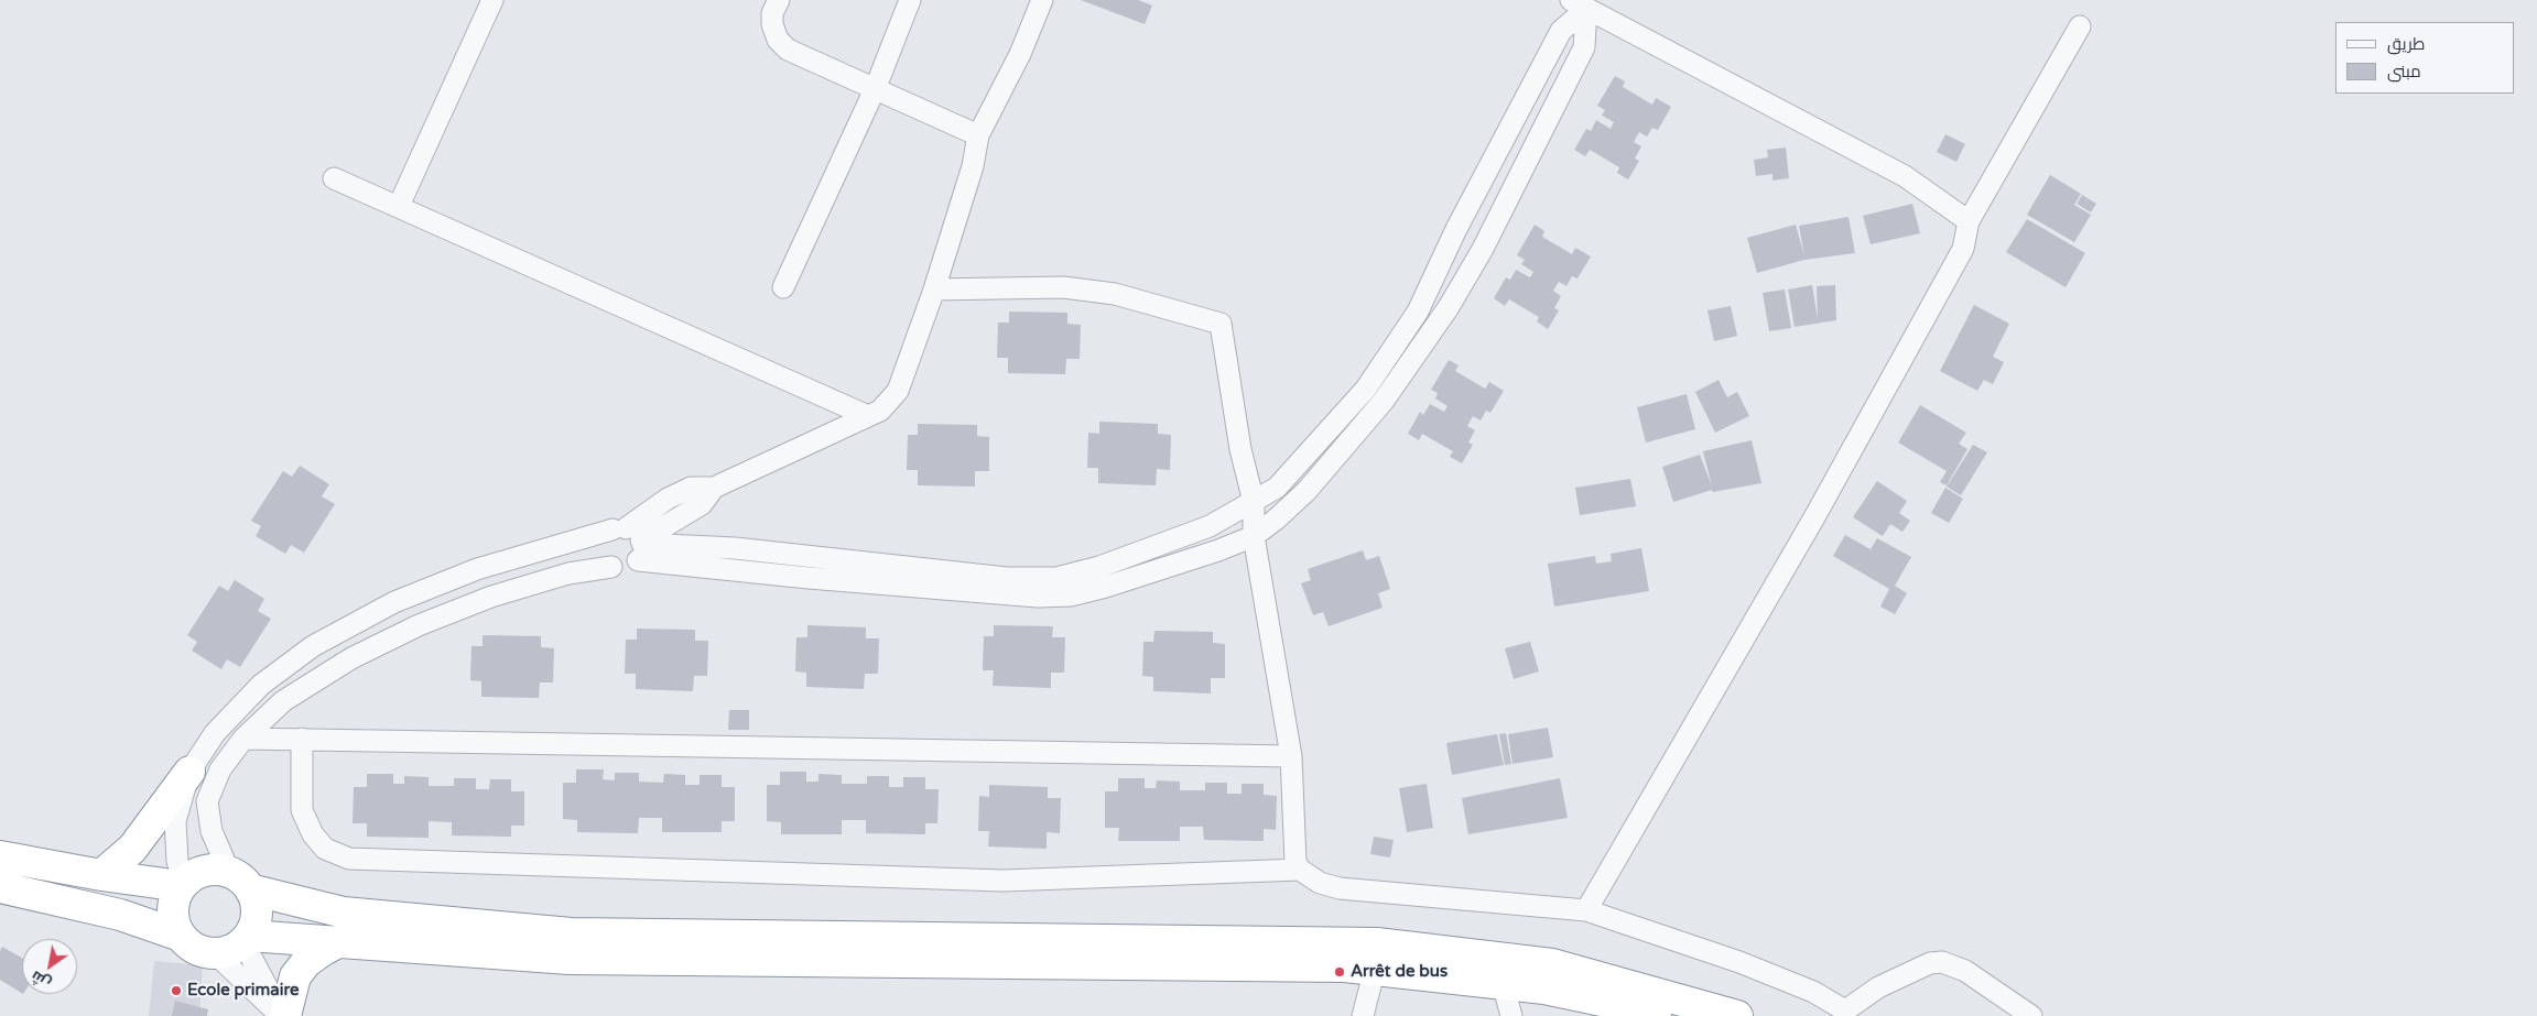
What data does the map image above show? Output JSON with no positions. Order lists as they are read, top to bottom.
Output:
{
  "places": ["Arrêt de bus", "Ecole primaire"],
  "legend": ["طريق", "مبنى"],
  "north": "bottom left"
}
